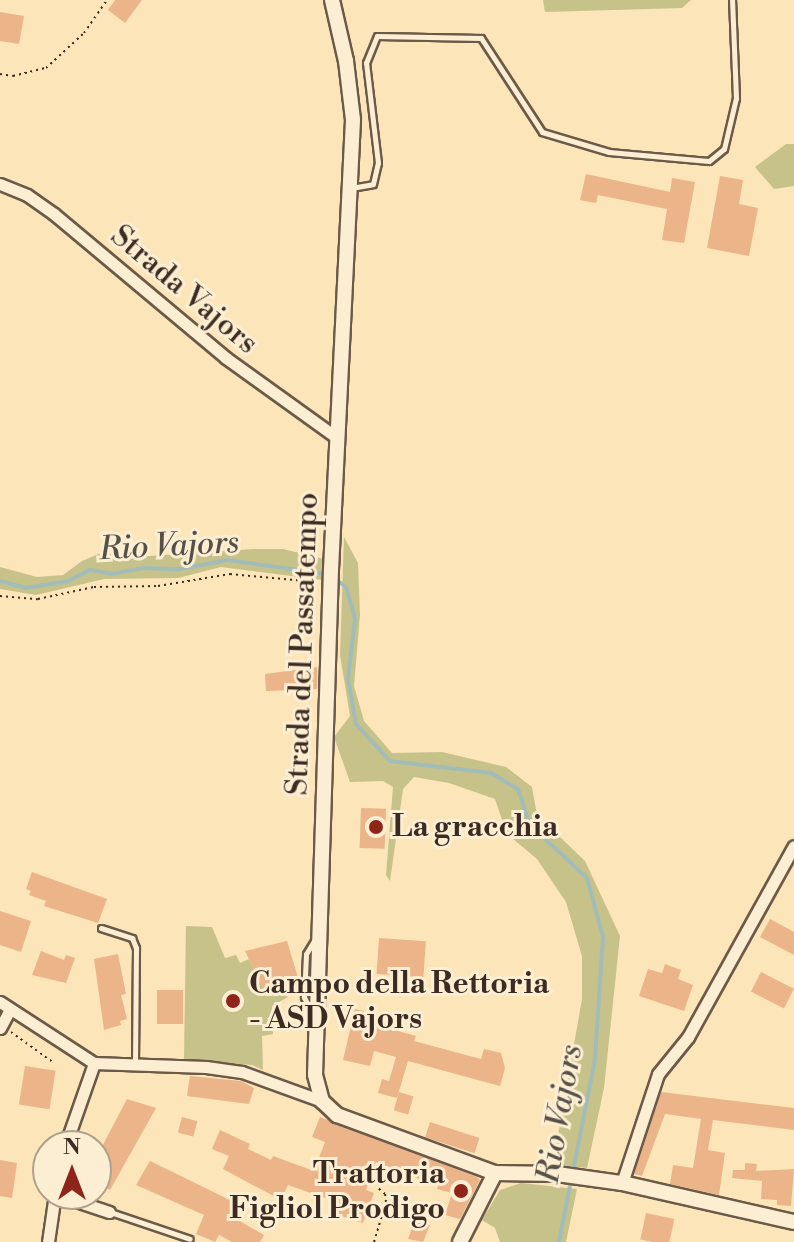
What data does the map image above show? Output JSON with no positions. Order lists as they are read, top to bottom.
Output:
{
  "streets": {
    "street": ["Strada Vajors", "Strada del Passatempo"]
  },
  "crossings": [
    ["Strada Vajors", "Strada del Passatempo"]
  ],
  "water": ["Rio Vajors"],
  "places": ["La gracchia", "Campo della Rettoria - ASD Vajors", "Trattoria Figliol Prodigo"],
  "north": "top"
}
